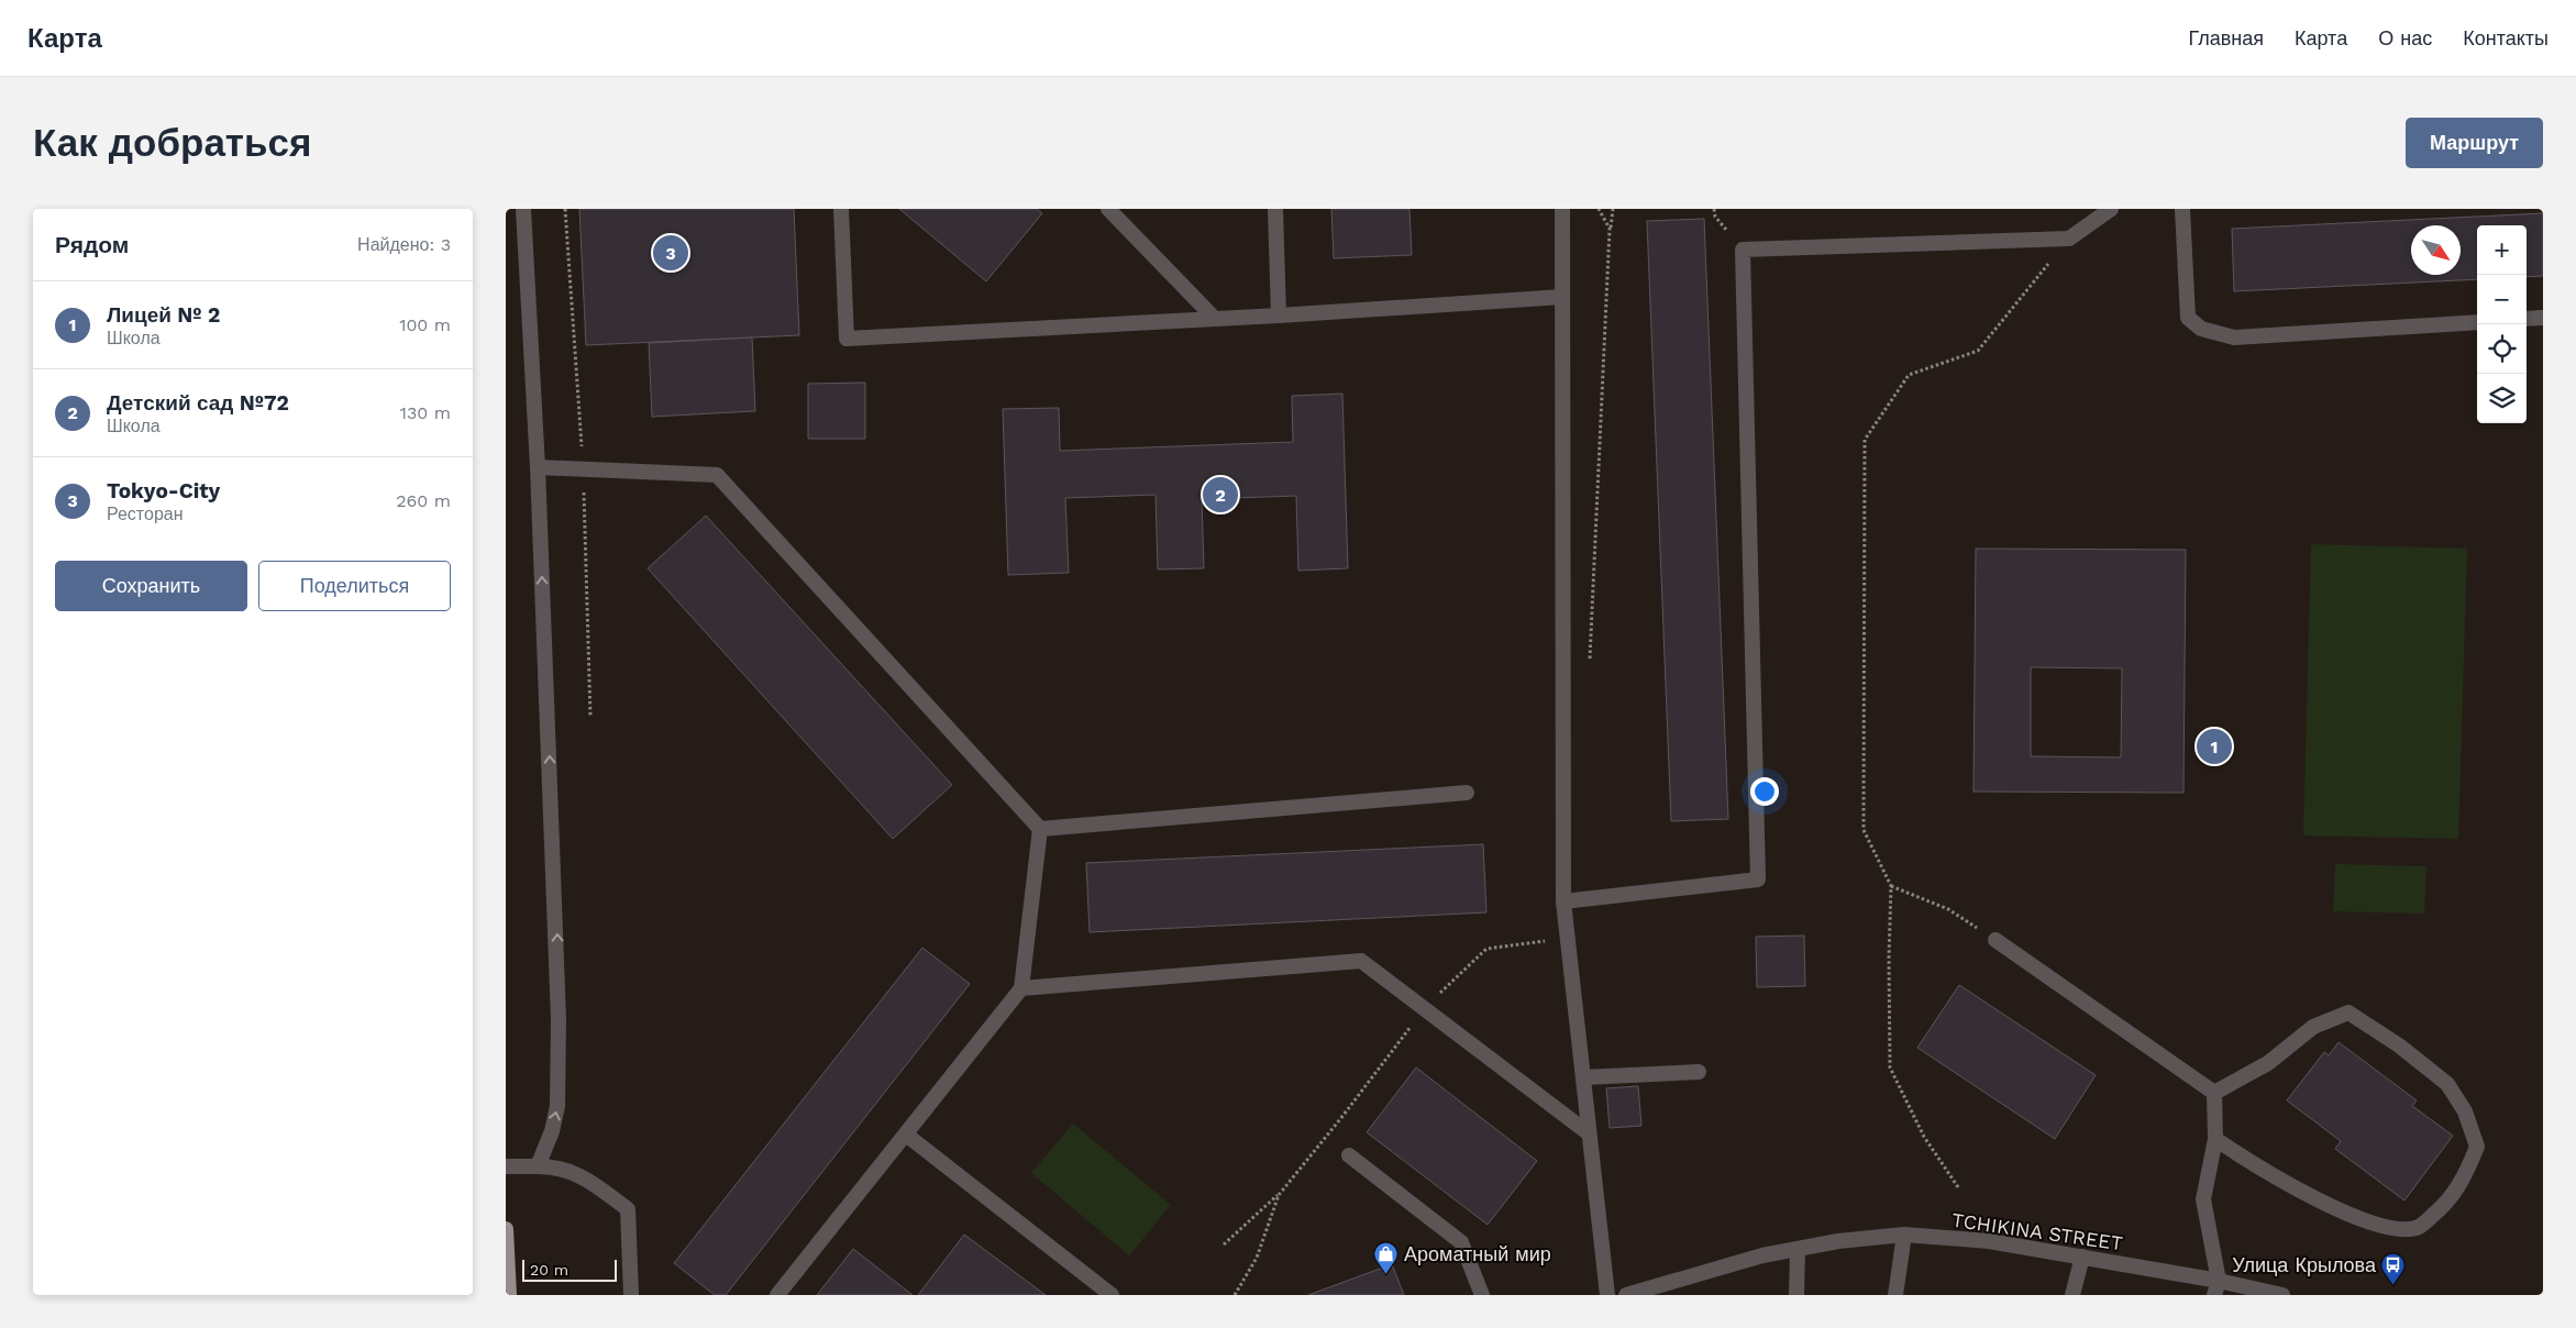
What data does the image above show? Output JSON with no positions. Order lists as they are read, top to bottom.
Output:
{
  "streets": {
    "street": ["TCHIKINA STREET"]
  },
  "places": {
    "shop": ["Ароматный мир"],
    "bus stop": ["Улица Крылова"]
  },
  "scale_bar": "20 m",
  "north": "bottom right",
  "page": {
    "header": "Карта",
    "nav": [
      "Главная",
      "Карта",
      "О нас",
      "Контакты"
    ],
    "buttons": [
      "Маршрут",
      ["Сохранить", "Поделиться"]
    ],
    "title": "Как добраться",
    "heading": ["Рядом", "Найдено: 3"],
    "map_buttons": ["+", "−"],
    "pins": ["3", "2", "1"],
    "list": [
      {
        "mark": "1",
        "name": "Лицей № 2",
        "note": "Школа",
        "value": "100 m"
      },
      {
        "mark": "2",
        "name": "Детский сад №72",
        "note": "Школа",
        "value": "130 m"
      },
      {
        "mark": "3",
        "name": "Tokyo-City",
        "note": "Ресторан",
        "value": "260 m"
      }
    ],
    "scale": "20 m"
  }
}
